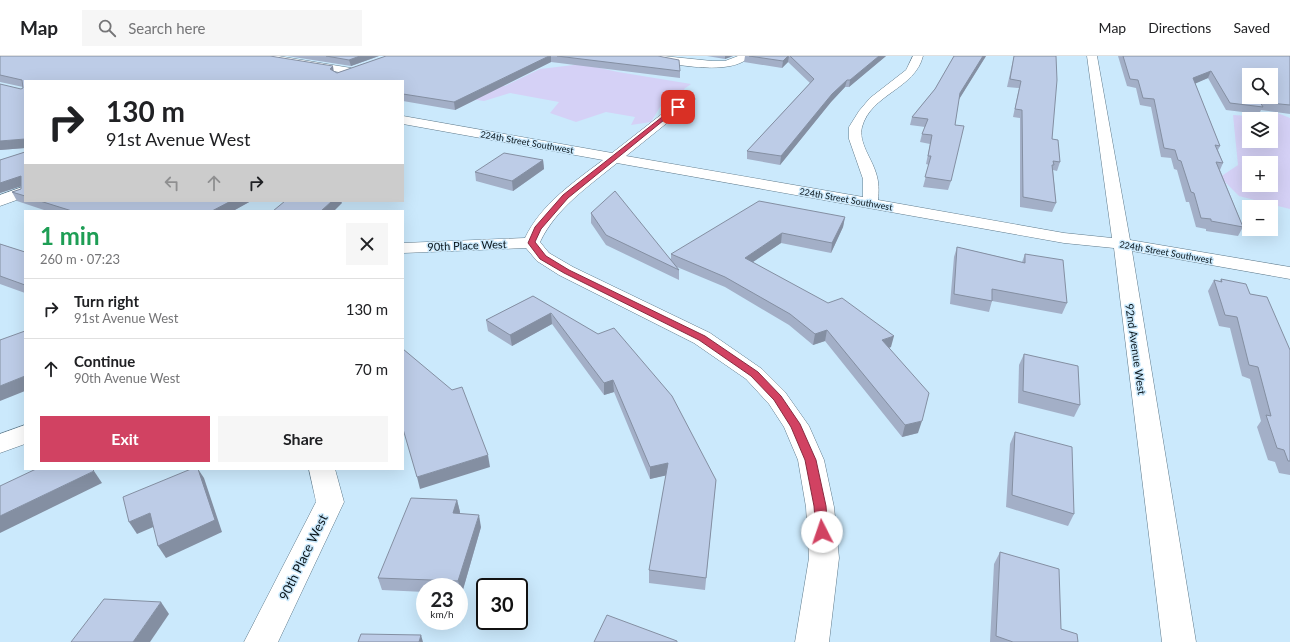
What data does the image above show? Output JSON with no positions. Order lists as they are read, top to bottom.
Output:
{
  "streets": {
    "street": ["224th Street Southwest", "90th Place West", "92nd Avenue West"]
  },
  "crossings": [
    ["224th Street Southwest", "92nd Avenue West"]
  ],
  "page": {
    "header": "Map",
    "search": "Search here",
    "nav": ["Map", "Directions", "Saved"],
    "map_buttons": ["+", "−"],
    "turn": ["130 m", "91st Avenue West"],
    "heading": ["1 min", "260 m · 07:23"],
    "list": [
      {
        "name": "Turn right",
        "note": "91st Avenue West",
        "value": "130 m"
      },
      {
        "name": "Continue",
        "note": "90th Avenue West",
        "value": "70 m"
      }
    ],
    "buttons": ["Exit", "Share"],
    "speed": "23 km/h",
    "limit": "30"
  }
}
